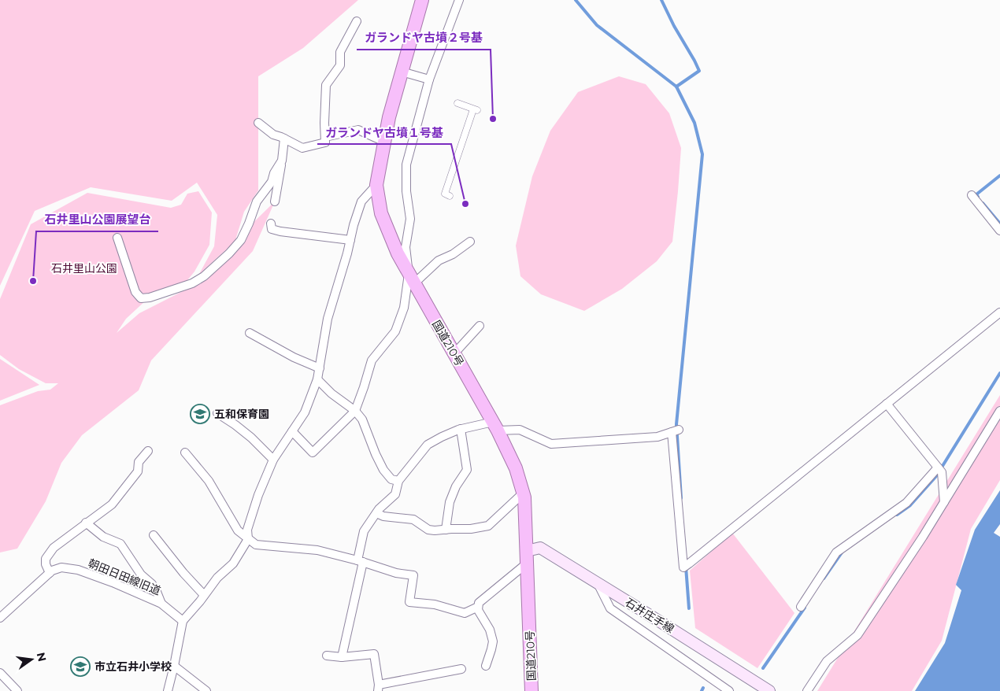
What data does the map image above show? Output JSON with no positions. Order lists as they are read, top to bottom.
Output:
{
  "streets": {
    "highway": ["国道210号"],
    "main road": ["石井庄手線"],
    "street": ["朝田日田線旧道"]
  },
  "crossings": [
    ["国道210号", "石井庄手線"]
  ],
  "parks": ["石井里山公園"],
  "places": {
    "other": ["ガランドヤ古墳２号基", "ガランドヤ古墳１号基", "石井里山公園展望台"],
    "school or university": ["五和保育園", "市立石井小学校"]
  },
  "north": "right"
}
